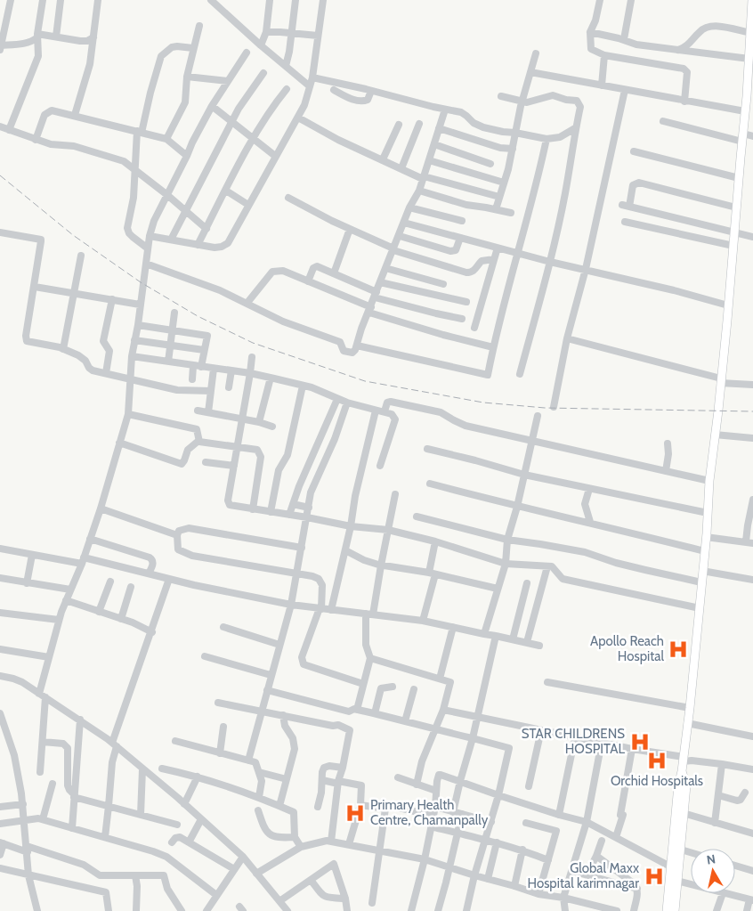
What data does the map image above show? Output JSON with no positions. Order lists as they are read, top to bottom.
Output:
{
  "places": {
    "hospital": [
      "Apollo Reach Hospital",
      "STAR CHILDRENS HOSPITAL",
      "Orchid Hospitals",
      "Primary Health Centre, Chamanpally",
      "Global Maxx Hospital karimnagar"
    ]
  },
  "north": "top"
}
